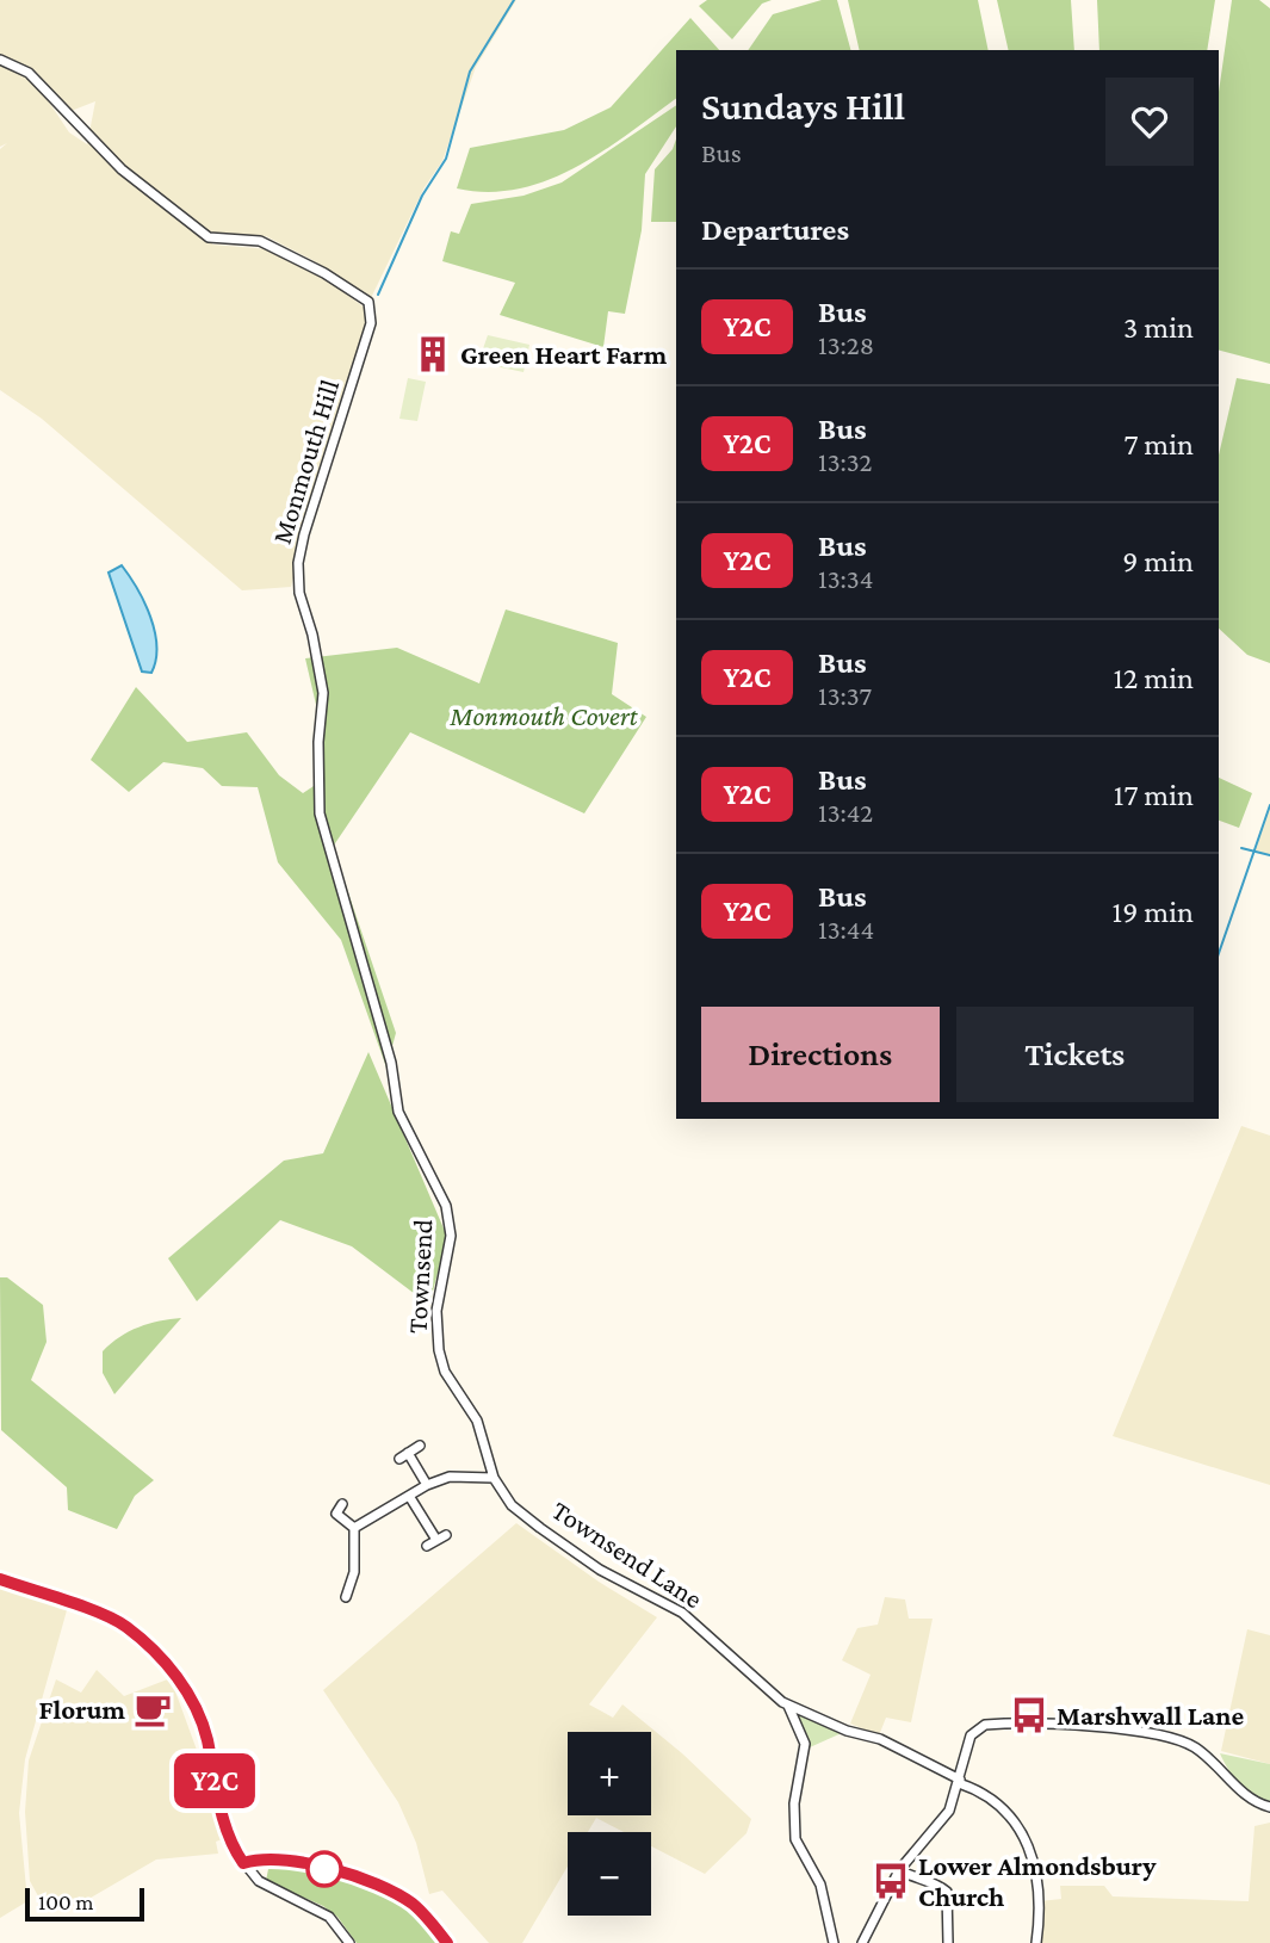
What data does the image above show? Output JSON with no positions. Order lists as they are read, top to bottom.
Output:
{
  "streets": {
    "street": ["Monmouth Hill", "Townsend", "Townsend Lane"]
  },
  "crossings": [
    ["Monmouth Hill", "Townsend"],
    ["Townsend", "Townsend Lane"]
  ],
  "parks": ["Monmouth Covert"],
  "places": {
    "building": ["Green Heart Farm"],
    "cafe": ["Florum"],
    "bus stop": ["Marshwall Lane", "Lower Almondsbury Church"]
  },
  "lines": ["bus line Y2C"],
  "scale_bar": "100 m",
  "page": {
    "on_map": "Y2C",
    "heading": [
      ["Sundays Hill", "Bus"],
      "Departures"
    ],
    "list": [
      {
        "mark": "Y2C",
        "name": "Bus",
        "note": "13:28",
        "value": "3 min"
      },
      {
        "mark": "Y2C",
        "name": "Bus",
        "note": "13:32",
        "value": "7 min"
      },
      {
        "mark": "Y2C",
        "name": "Bus",
        "note": "13:34",
        "value": "9 min"
      },
      {
        "mark": "Y2C",
        "name": "Bus",
        "note": "13:37",
        "value": "12 min"
      },
      {
        "mark": "Y2C",
        "name": "Bus",
        "note": "13:42",
        "value": "17 min"
      },
      {
        "mark": "Y2C",
        "name": "Bus",
        "note": "13:44",
        "value": "19 min"
      }
    ],
    "buttons": ["Directions", "Tickets"],
    "map_buttons": ["+", "−"],
    "scale": "100 m"
  }
}
